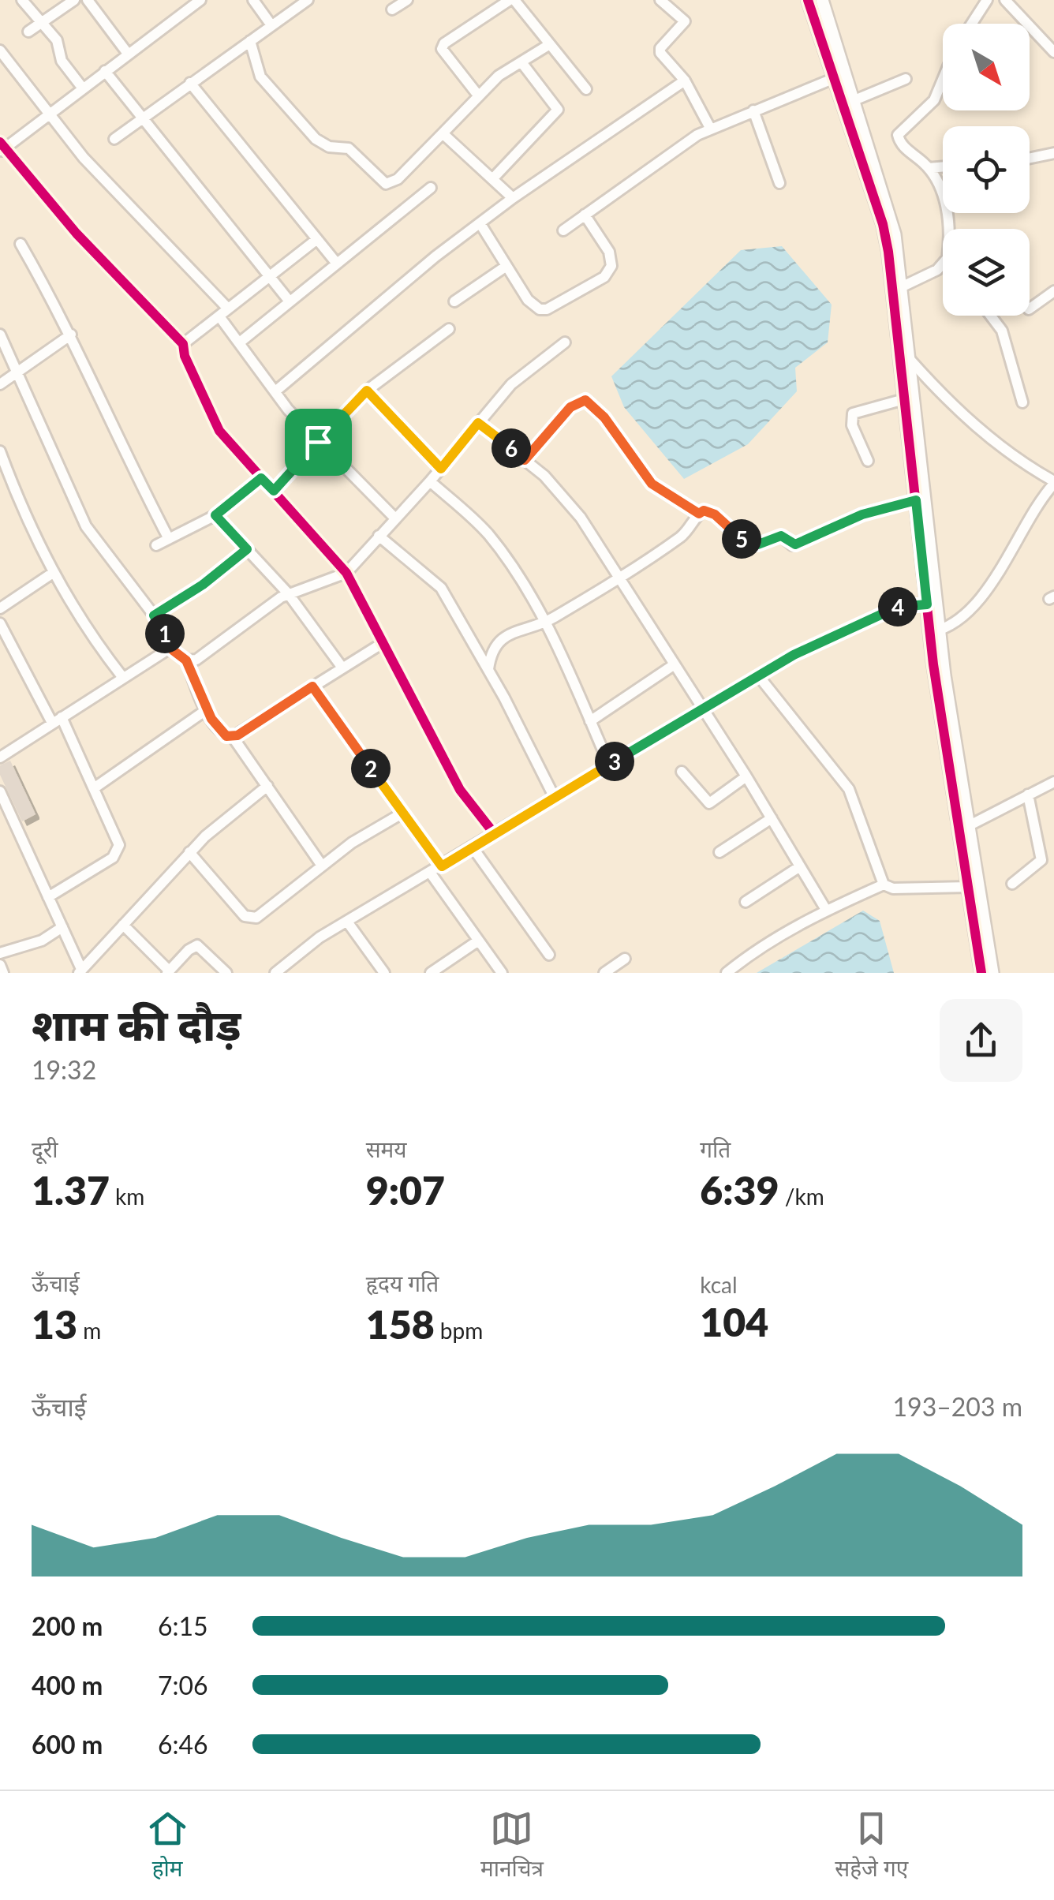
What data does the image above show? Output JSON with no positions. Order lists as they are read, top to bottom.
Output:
{
  "north": "bottom right",
  "page": {
    "pins": [
      "6",
      "5",
      "4",
      "1",
      "3",
      "2"
    ],
    "heading": ["शाम की दौड़", "19:32"],
    "stats": [
      ["दूरी", "1.37 km"],
      ["समय", "9:07"],
      ["गति", "6:39 /km"],
      ["ऊँचाई", "13 m"],
      ["हृदय गति", "158 bpm"],
      ["kcal", "104"]
    ],
    "chart": ["ऊँचाई", "193–203 m"],
    "list": [
      {
        "name": "200 m",
        "note": "6:15"
      },
      {
        "name": "400 m",
        "note": "7:06"
      },
      {
        "name": "600 m",
        "note": "6:46"
      }
    ],
    "tabs": ["होम", "मानचित्र", "सहेजे गए"]
  }
}
